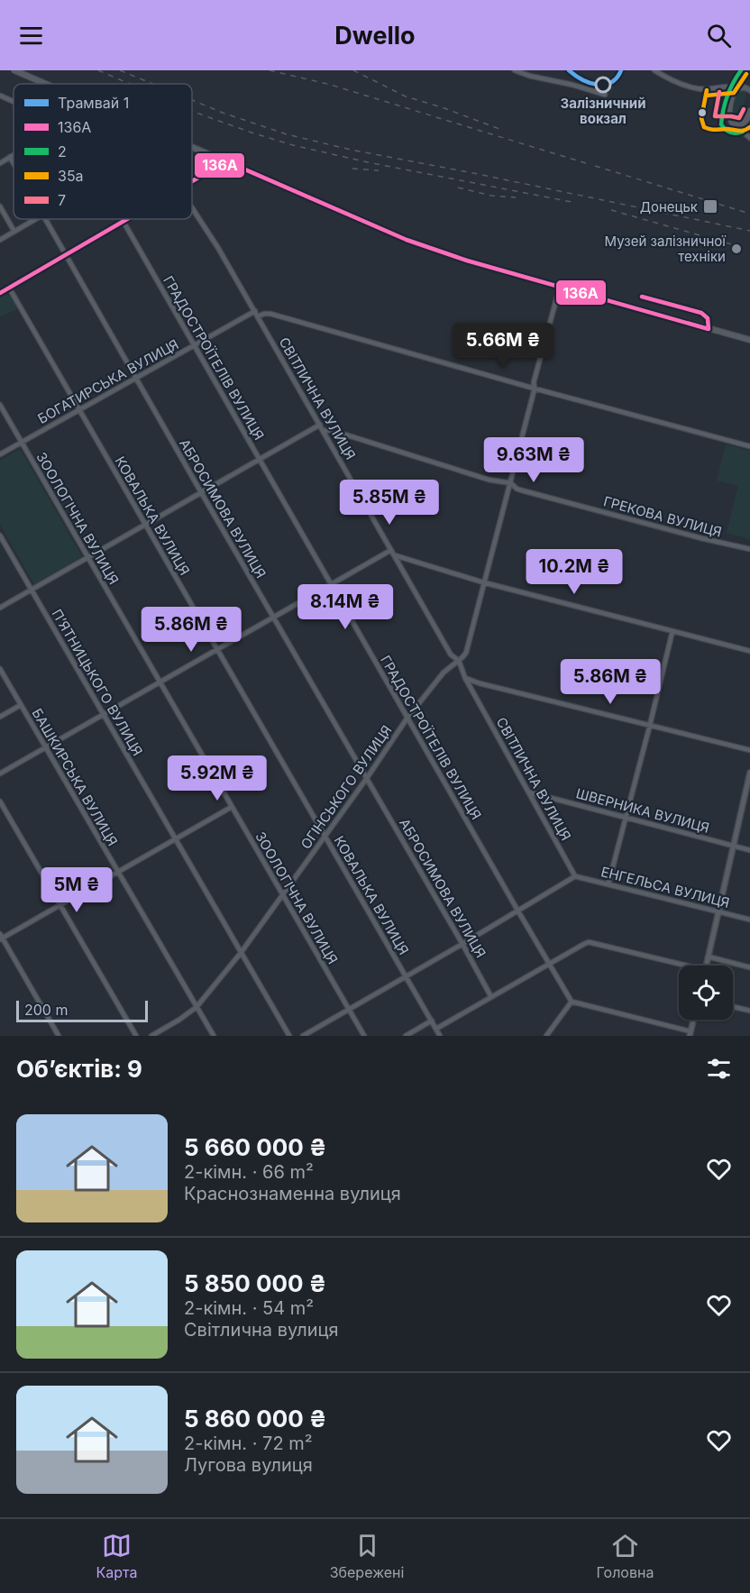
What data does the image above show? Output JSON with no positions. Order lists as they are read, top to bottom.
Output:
{
  "streets": {
    "street": [
      "ГРАДОСТРОЇТЕЛIВ ВУЛИЦЯ",
      "БОГАТИРСЬКА ВУЛИЦЯ",
      "СВІТЛИЧНА ВУЛИЦЯ",
      "АБРОСИМОВА ВУЛИЦЯ",
      "КОВАЛЬКА ВУЛИЦЯ",
      "ГРЕКОВА ВУЛИЦЯ",
      "ЗООЛОГІЧНА ВУЛИЦЯ",
      "П’ЯТНИЦЬКОГО ВУЛИЦЯ",
      "БАШКИРСЬКА ВУЛИЦЯ",
      "ОГІНСЬКОГО ВУЛИЦЯ",
      "ШВЕРНИКА ВУЛИЦЯ",
      "ЕНГЕЛЬСА ВУЛИЦЯ"
    ]
  },
  "crossings": [
    ["ГРАДОСТРОЇТЕЛIВ ВУЛИЦЯ", "БОГАТИРСЬКА ВУЛИЦЯ"],
    ["ГРАДОСТРОЇТЕЛIВ ВУЛИЦЯ", "ОГІНСЬКОГО ВУЛИЦЯ"],
    ["БОГАТИРСЬКА ВУЛИЦЯ", "СВІТЛИЧНА ВУЛИЦЯ"],
    ["БОГАТИРСЬКА ВУЛИЦЯ", "АБРОСИМОВА ВУЛИЦЯ"],
    ["БОГАТИРСЬКА ВУЛИЦЯ", "КОВАЛЬКА ВУЛИЦЯ"],
    ["БОГАТИРСЬКА ВУЛИЦЯ", "ЗООЛОГІЧНА ВУЛИЦЯ"],
    ["СВІТЛИЧНА ВУЛИЦЯ", "ГРЕКОВА ВУЛИЦЯ"],
    ["СВІТЛИЧНА ВУЛИЦЯ", "ОГІНСЬКОГО ВУЛИЦЯ"],
    ["СВІТЛИЧНА ВУЛИЦЯ", "ШВЕРНИКА ВУЛИЦЯ"],
    ["СВІТЛИЧНА ВУЛИЦЯ", "ЕНГЕЛЬСА ВУЛИЦЯ"],
    ["АБРОСИМОВА ВУЛИЦЯ", "ОГІНСЬКОГО ВУЛИЦЯ"],
    ["КОВАЛЬКА ВУЛИЦЯ", "ОГІНСЬКОГО ВУЛИЦЯ"],
    ["ГРЕКОВА ВУЛИЦЯ", "ОГІНСЬКОГО ВУЛИЦЯ"],
    ["ЗООЛОГІЧНА ВУЛИЦЯ", "ОГІНСЬКОГО ВУЛИЦЯ"],
    ["П’ЯТНИЦЬКОГО ВУЛИЦЯ", "ОГІНСЬКОГО ВУЛИЦЯ"],
    ["БАШКИРСЬКА ВУЛИЦЯ", "ОГІНСЬКОГО ВУЛИЦЯ"]
  ],
  "places": {
    "other": ["Залізничний вокзал", "Музей залізничної техніки"],
    "transit": ["Донецьк"]
  },
  "lines": [
    "tram line 1",
    "transit line 2",
    "transit line 35а",
    "transit line 7",
    "transit line 136А"
  ],
  "legend": [
    "Трамвай 1",
    "136А",
    "2",
    "35а",
    "7"
  ],
  "scale_bar": "200 m",
  "page": {
    "header": "Dwello",
    "price": [
      "5.66M ₴",
      "9.63M ₴",
      "5.85M ₴",
      "10.2M ₴",
      "8.14M ₴",
      "5.86M ₴",
      "5.86M ₴",
      "5.92M ₴",
      "5M ₴"
    ],
    "scale": "200 m",
    "heading": "Об’єктів: 9",
    "list": [
      {
        "name": "5 660 000 ₴",
        "note": "2-кімн. · 66 m² · Краснознаменна вулиця"
      },
      {
        "name": "5 850 000 ₴",
        "note": "2-кімн. · 54 m² · Світлична вулиця"
      },
      {
        "name": "5 860 000 ₴",
        "note": "2-кімн. · 72 m² · Лугова вулиця"
      }
    ],
    "tabs": ["Карта", "Збережені", "Головна"]
  }
}
